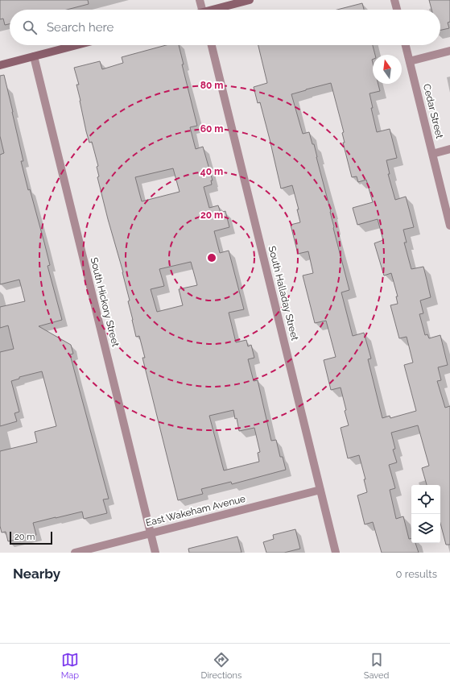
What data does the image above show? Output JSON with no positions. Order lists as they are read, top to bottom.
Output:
{
  "streets": {
    "street": [
      "Cedar Street",
      "South Halladay Street",
      "South Hickory Street",
      "East Wakeham Avenue"
    ]
  },
  "crossings": [
    ["South Halladay Street", "East Wakeham Avenue"],
    ["South Hickory Street", "East Wakeham Avenue"]
  ],
  "scale_bar": "20 m",
  "north": "top",
  "page": {
    "search": "Search here",
    "scale": "20 m",
    "heading": ["Nearby", "0 results"],
    "nav": ["Map", "Directions", "Saved"]
  },
  "rings": [
    "80 m",
    "60 m",
    "40 m",
    "20 m"
  ]
}
